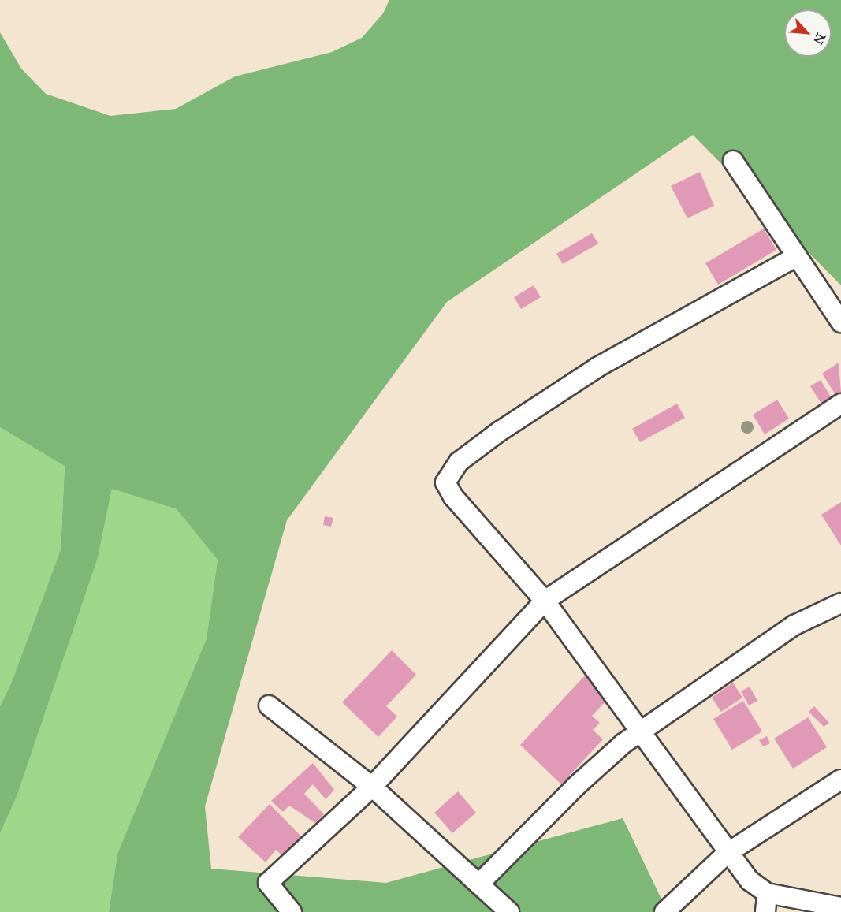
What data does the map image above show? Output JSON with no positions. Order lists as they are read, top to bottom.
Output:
{
  "north": "bottom right"
}
